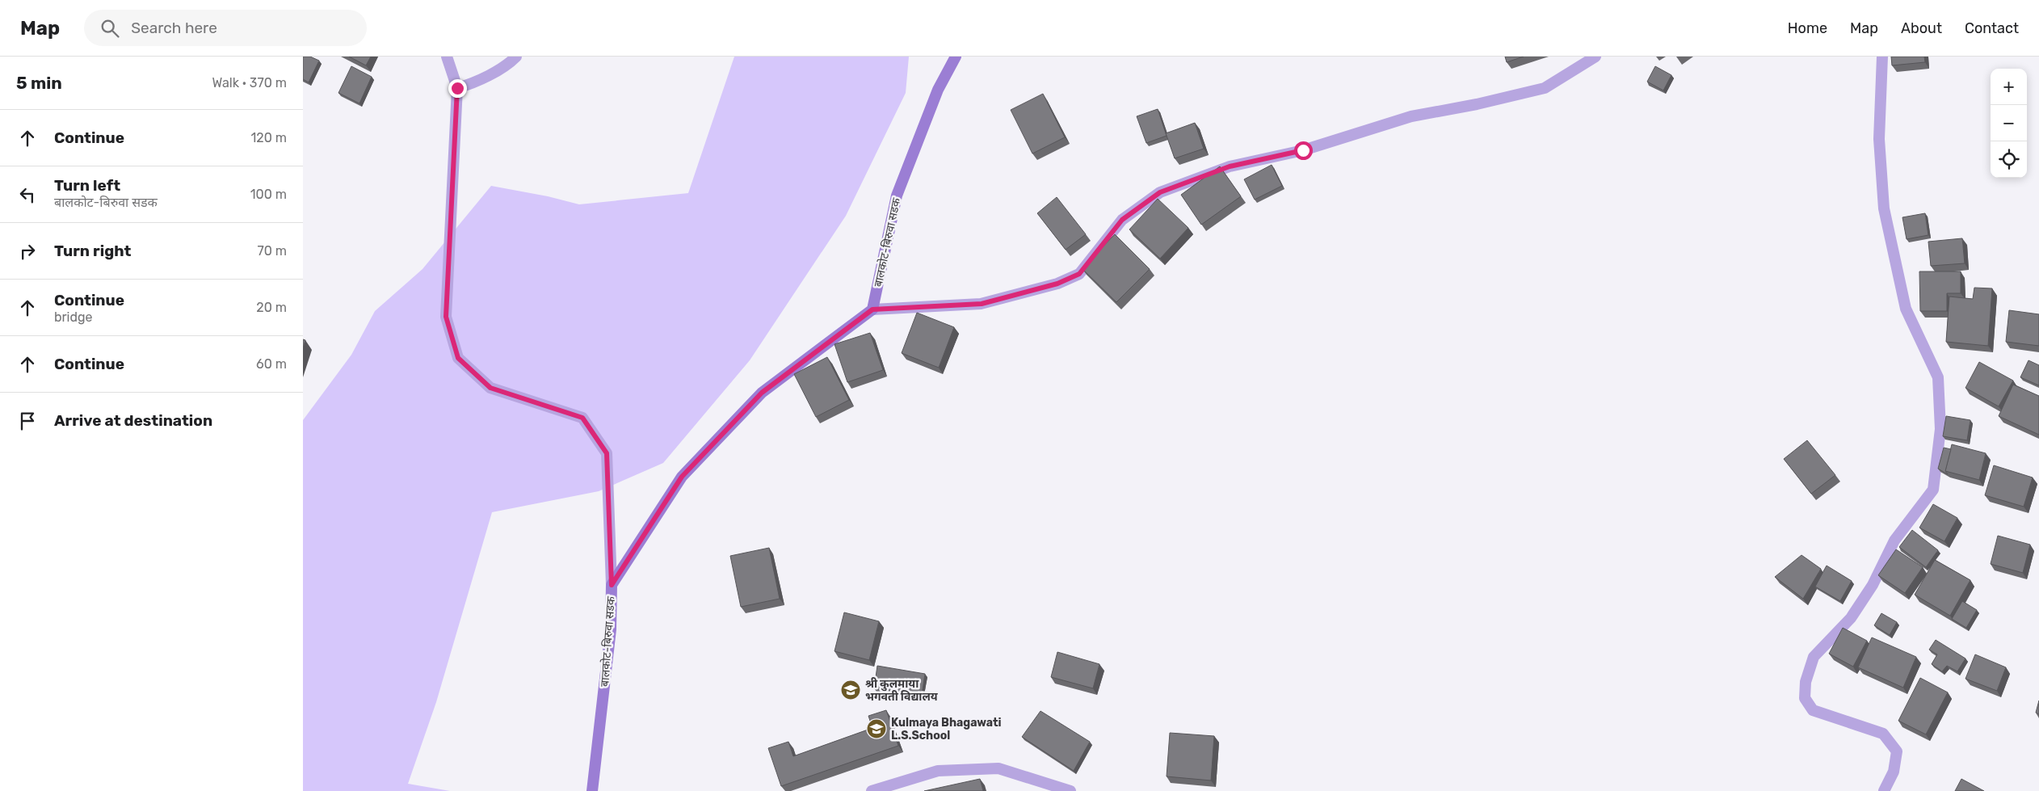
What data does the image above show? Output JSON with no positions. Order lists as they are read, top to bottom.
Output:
{
  "streets": {
    "main road": ["बालकोट-बिरुवा सडक"]
  },
  "places": {
    "school or university": ["श्री कुलमाया भगवती विद्यालय", "Kulmaya Bhagawati L.S.School"]
  },
  "page": {
    "header": "Map",
    "search": "Search here",
    "nav": [
      "Home",
      "Map",
      "About",
      "Contact"
    ],
    "heading": ["5 min", "Walk · 370 m"],
    "map_buttons": ["+", "−"],
    "list": [
      ["Continue", "120 m"],
      ["Turn left", "बालकोट-बिरुवा सडक", "100 m"],
      ["Turn right", "70 m"],
      ["Continue", "bridge", "20 m"],
      ["Continue", "60 m"],
      "Arrive at destination"
    ]
  }
}
